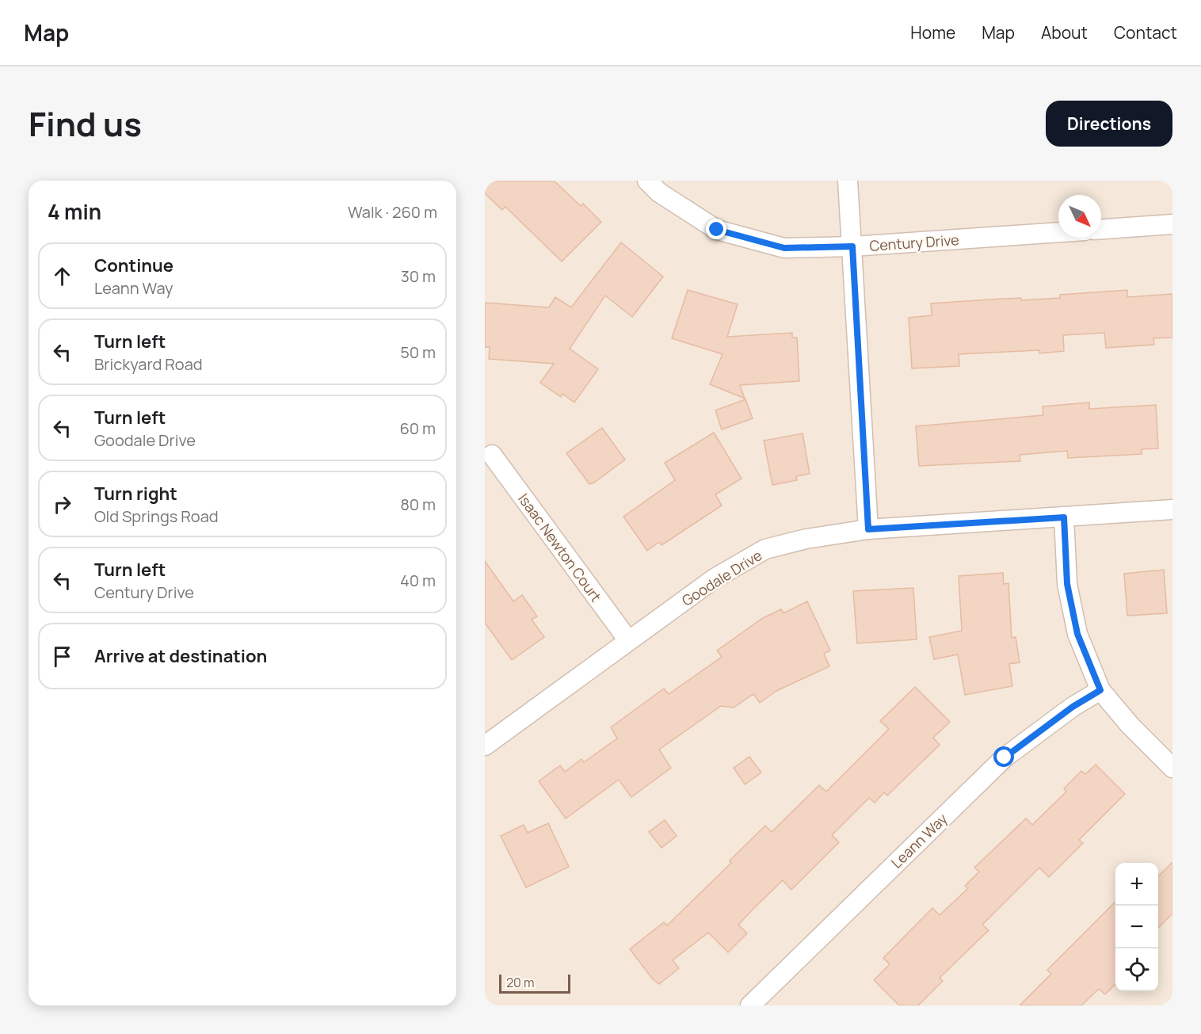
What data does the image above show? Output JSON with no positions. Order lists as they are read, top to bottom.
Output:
{
  "streets": {
    "street": [
      "Century Drive",
      "Isaac Newton Court",
      "Goodale Drive",
      "Leann Way"
    ]
  },
  "crossings": [
    ["Isaac Newton Court", "Goodale Drive"]
  ],
  "scale_bar": "20 m",
  "north": "bottom right",
  "page": {
    "header": "Map",
    "nav": [
      "Home",
      "Map",
      "About",
      "Contact"
    ],
    "title": "Find us",
    "buttons": "Directions",
    "heading": ["4 min", "Walk · 260 m"],
    "list": [
      ["Continue", "Leann Way", "30 m"],
      ["Turn left", "Brickyard Road", "50 m"],
      ["Turn left", "Goodale Drive", "60 m"],
      ["Turn right", "Old Springs Road", "80 m"],
      ["Turn left", "Century Drive", "40 m"],
      "Arrive at destination"
    ],
    "map_buttons": ["+", "−"],
    "scale": "20 m"
  }
}
